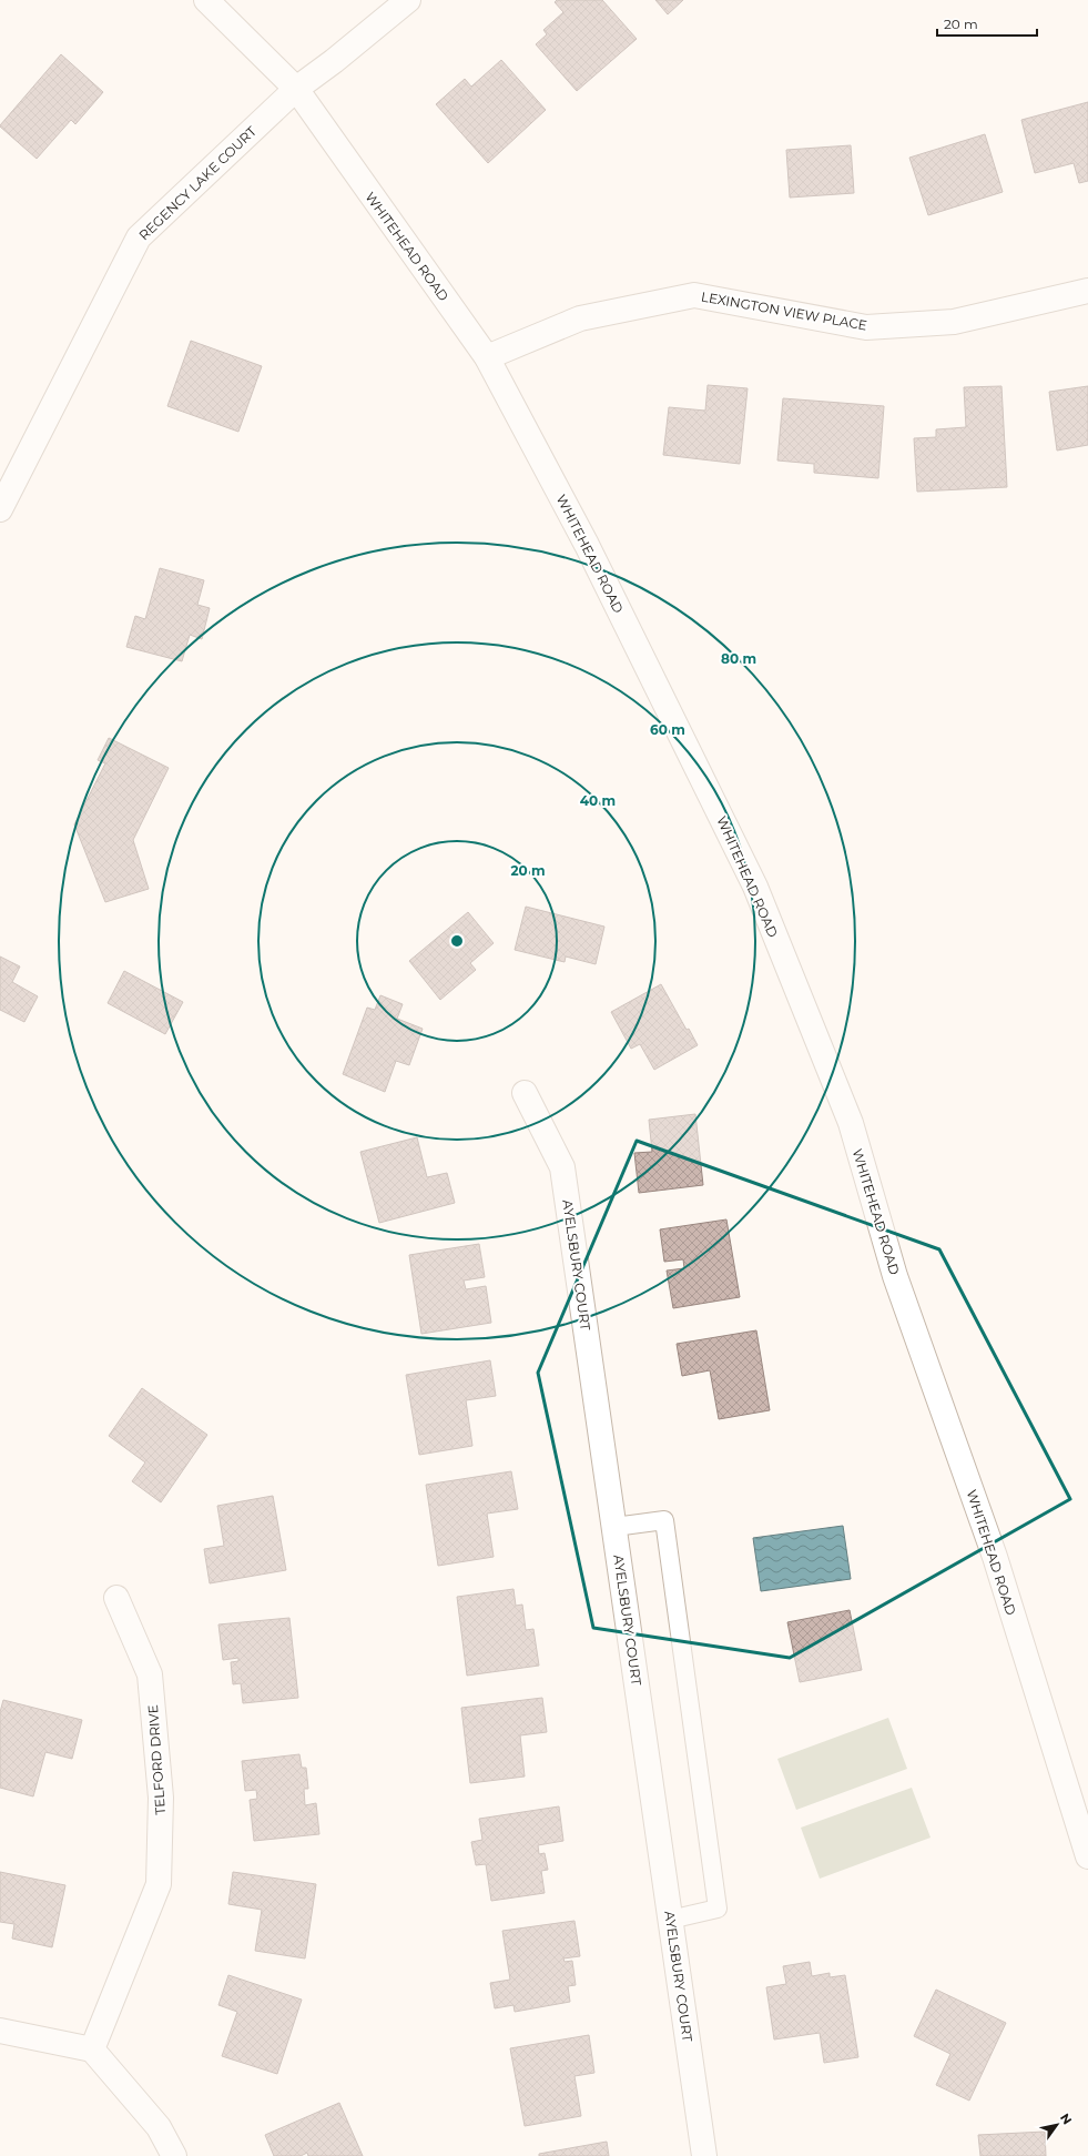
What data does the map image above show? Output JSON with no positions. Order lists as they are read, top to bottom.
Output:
{
  "streets": {
    "street": [
      "REGENCY LAKE COURT",
      "WHITEHEAD ROAD",
      "LEXINGTON VIEW PLACE",
      "AYELSBURY COURT",
      "TELFORD DRIVE"
    ]
  },
  "crossings": [
    ["REGENCY LAKE COURT", "WHITEHEAD ROAD"],
    ["WHITEHEAD ROAD", "LEXINGTON VIEW PLACE"]
  ],
  "scale_bar": "20 m",
  "north": "top right",
  "rings": [
    "80 m",
    "60 m",
    "40 m",
    "20 m"
  ]
}
